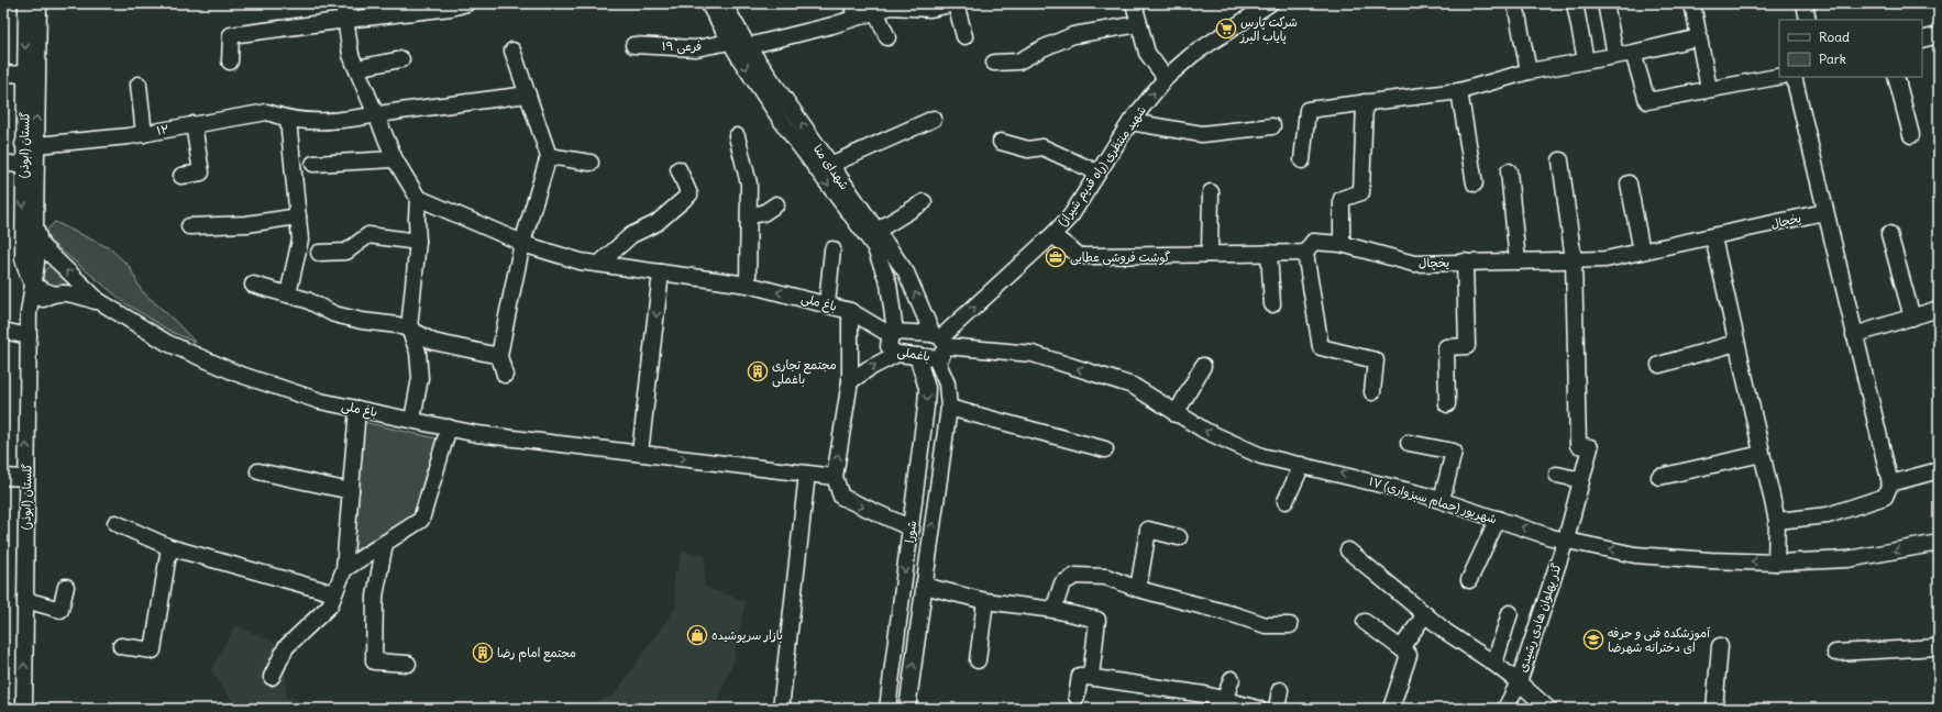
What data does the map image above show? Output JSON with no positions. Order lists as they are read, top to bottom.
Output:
{
  "streets": {
    "street": [
      "فرعی ۱۹",
      "۱۲",
      "گلستان (ابوذر)",
      "شهید منتظری (راه قدیم شیراز)",
      "شهدای منا",
      "یخچال",
      "باغ ملی",
      "باغملی",
      "۱۷ شهریور (حمام سبزواری)",
      "شورا",
      "گذر پهلوان هادی رشیدی"
    ]
  },
  "crossings": [
    ["فرعی ۱۹", "شهدای منا"],
    ["۱۲", "گلستان (ابوذر)"],
    ["گلستان (ابوذر)", "باغ ملی"],
    ["شهید منتظری (راه قدیم شیراز)", "شهدای منا"],
    ["شهید منتظری (راه قدیم شیراز)", "باغملی"],
    ["شهید منتظری (راه قدیم شیراز)", "۱۷ شهریور (حمام سبزواری)"],
    ["شهید منتظری (راه قدیم شیراز)", "شورا"],
    ["شهدای منا", "باغملی"],
    ["شهدای منا", "۱۷ شهریور (حمام سبزواری)"],
    ["شهدای منا", "شورا"],
    ["یخچال", "گذر پهلوان هادی رشیدی"],
    ["باغملی", "۱۷ شهریور (حمام سبزواری)"],
    ["باغملی", "شورا"],
    ["۱۷ شهریور (حمام سبزواری)", "شورا"],
    ["۱۷ شهریور (حمام سبزواری)", "گذر پهلوان هادی رشیدی"]
  ],
  "one_way": ["شهید منتظری (راه قدیم شیراز)"],
  "places": {
    "supermarket": ["شرکت پارس پایاب البرز"],
    "office": ["گوشت فروشی عطایی"],
    "building": ["مجتمع تجاری باغملی", "مجتمع امام رضا"],
    "shop": ["بازار سرپوشیده"],
    "school or university": ["آموزشکده فنی و حرفه ای دخترانه شهرضا"]
  },
  "legend": ["Road", "Park"]
}
